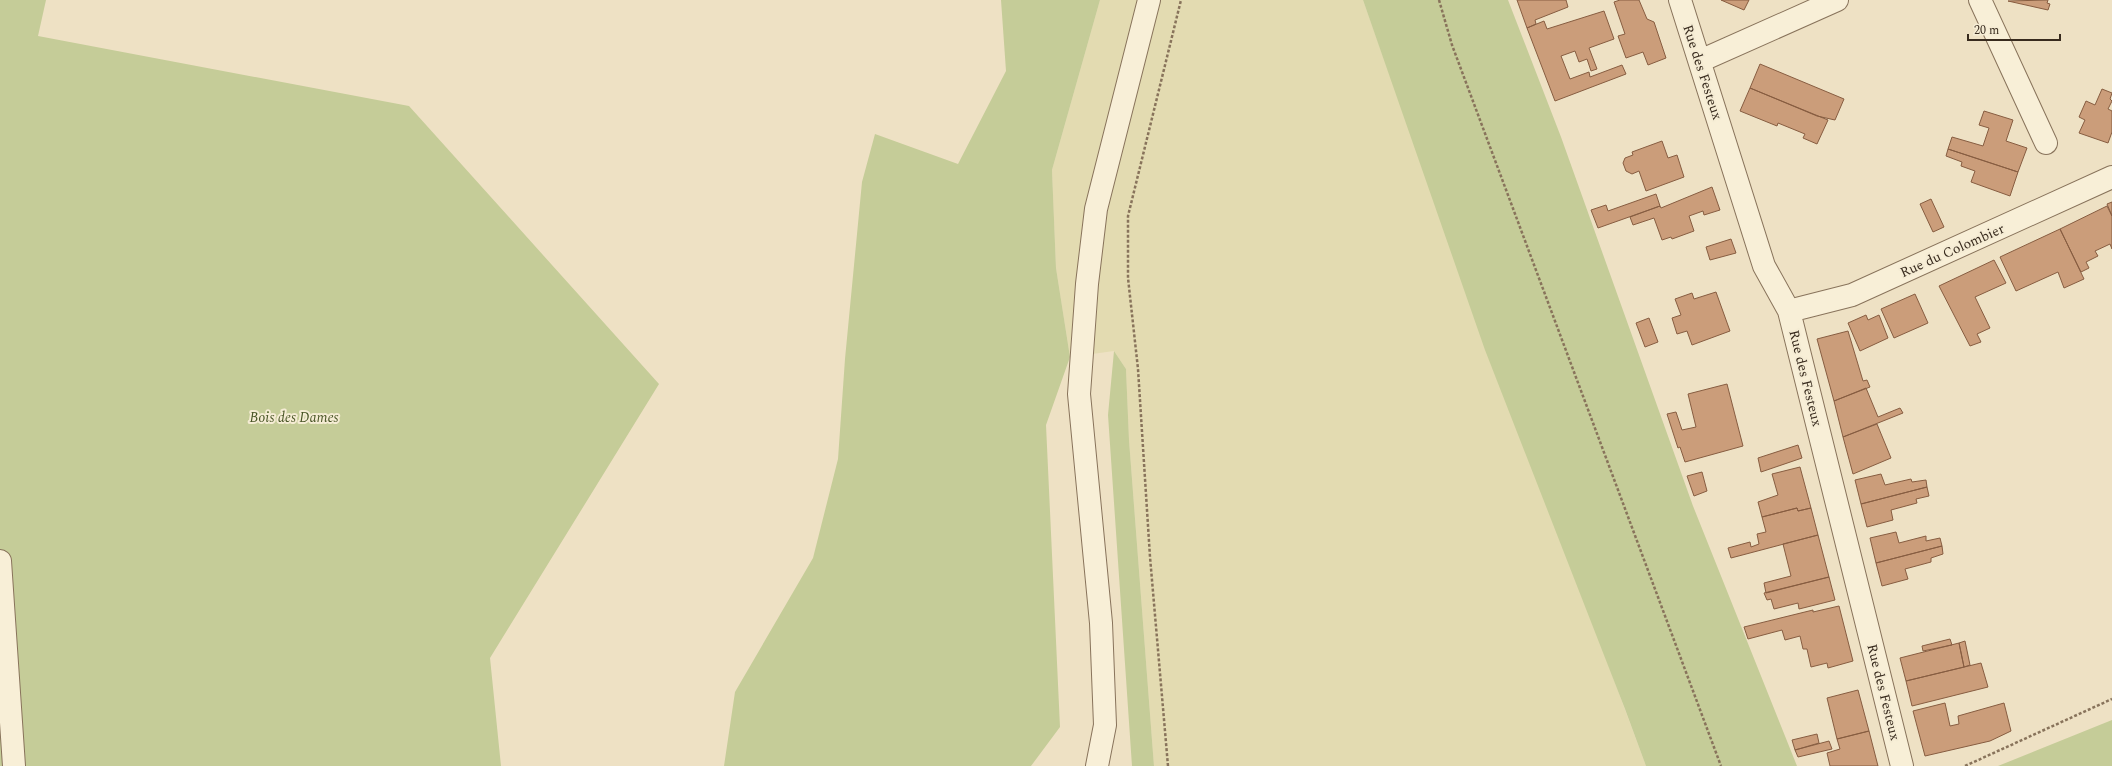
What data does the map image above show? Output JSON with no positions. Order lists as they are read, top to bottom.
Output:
{
  "streets": {
    "street": ["Rue des Festeux", "Rue du Colombier"]
  },
  "crossings": [
    ["Rue des Festeux", "Rue du Colombier"]
  ],
  "parks": ["Bois des Dames"],
  "scale_bar": "20 m"
}
